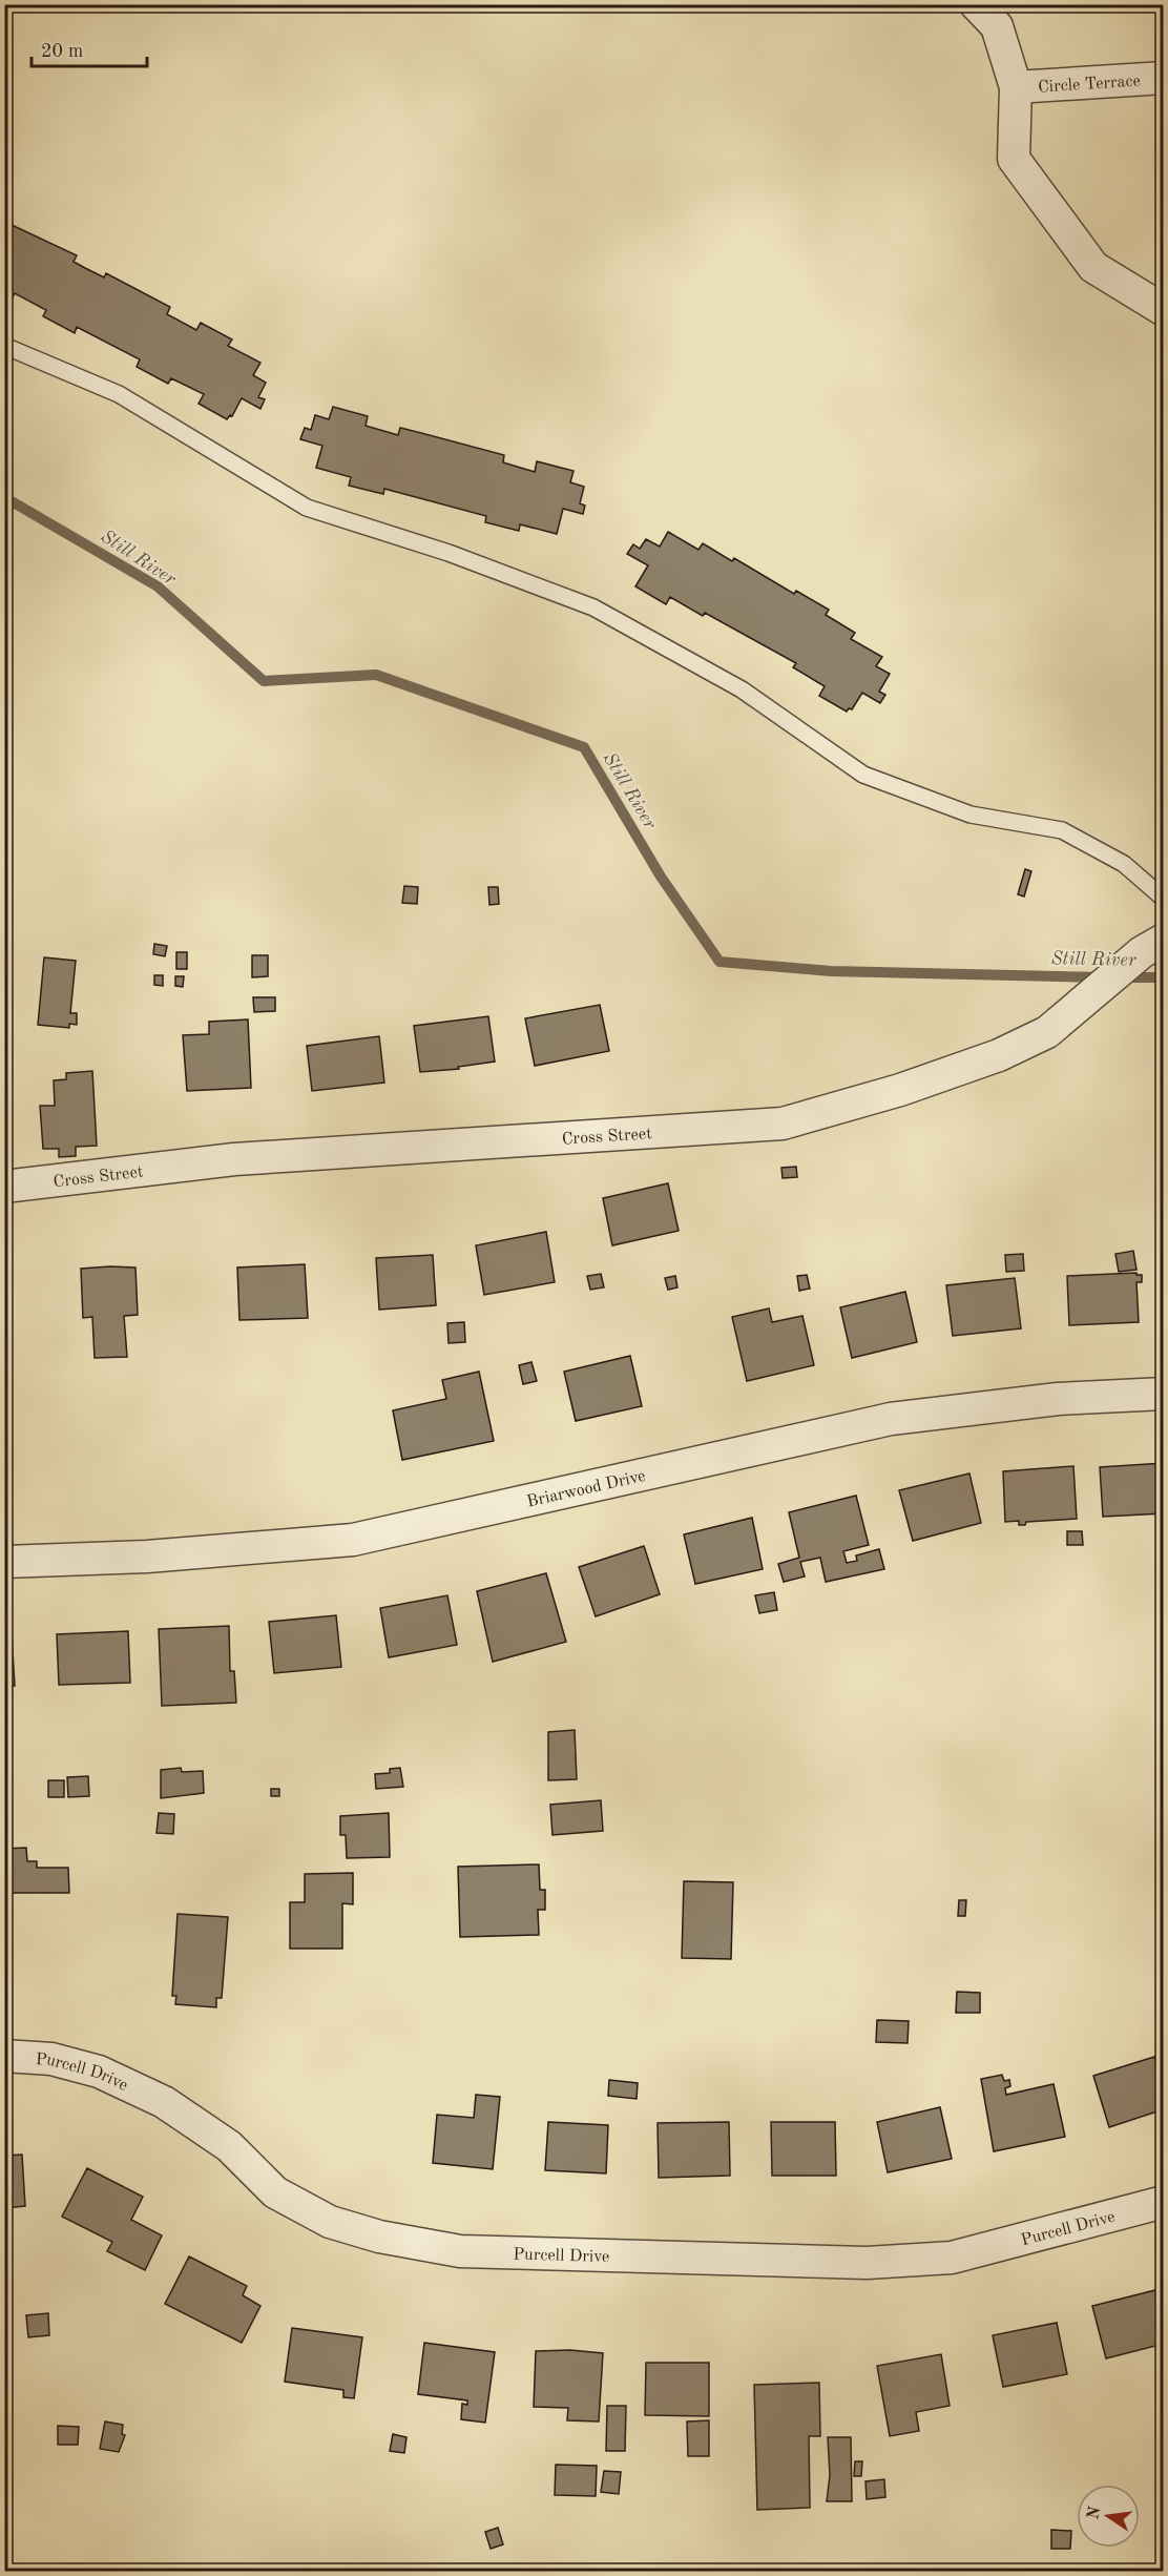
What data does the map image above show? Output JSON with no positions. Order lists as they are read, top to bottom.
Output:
{
  "streets": {
    "street": [
      "Circle Terrace",
      "Cross Street",
      "Briarwood Drive",
      "Purcell Drive"
    ]
  },
  "water": ["Still River"],
  "scale_bar": "20 m",
  "north": "left"
}
